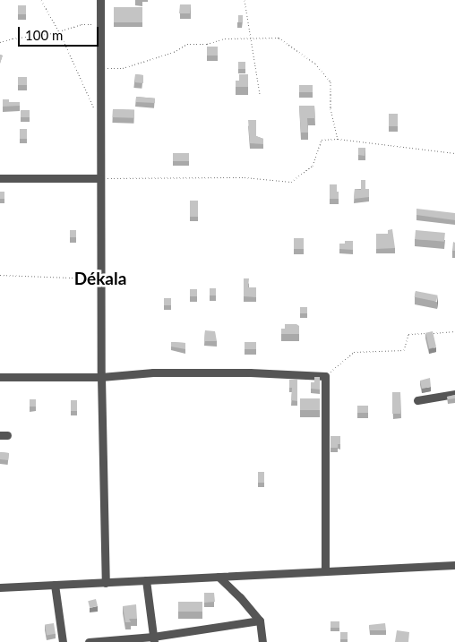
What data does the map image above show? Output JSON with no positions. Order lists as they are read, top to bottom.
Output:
{
  "districts": ["Dékala"],
  "scale_bar": "100 m"
}
